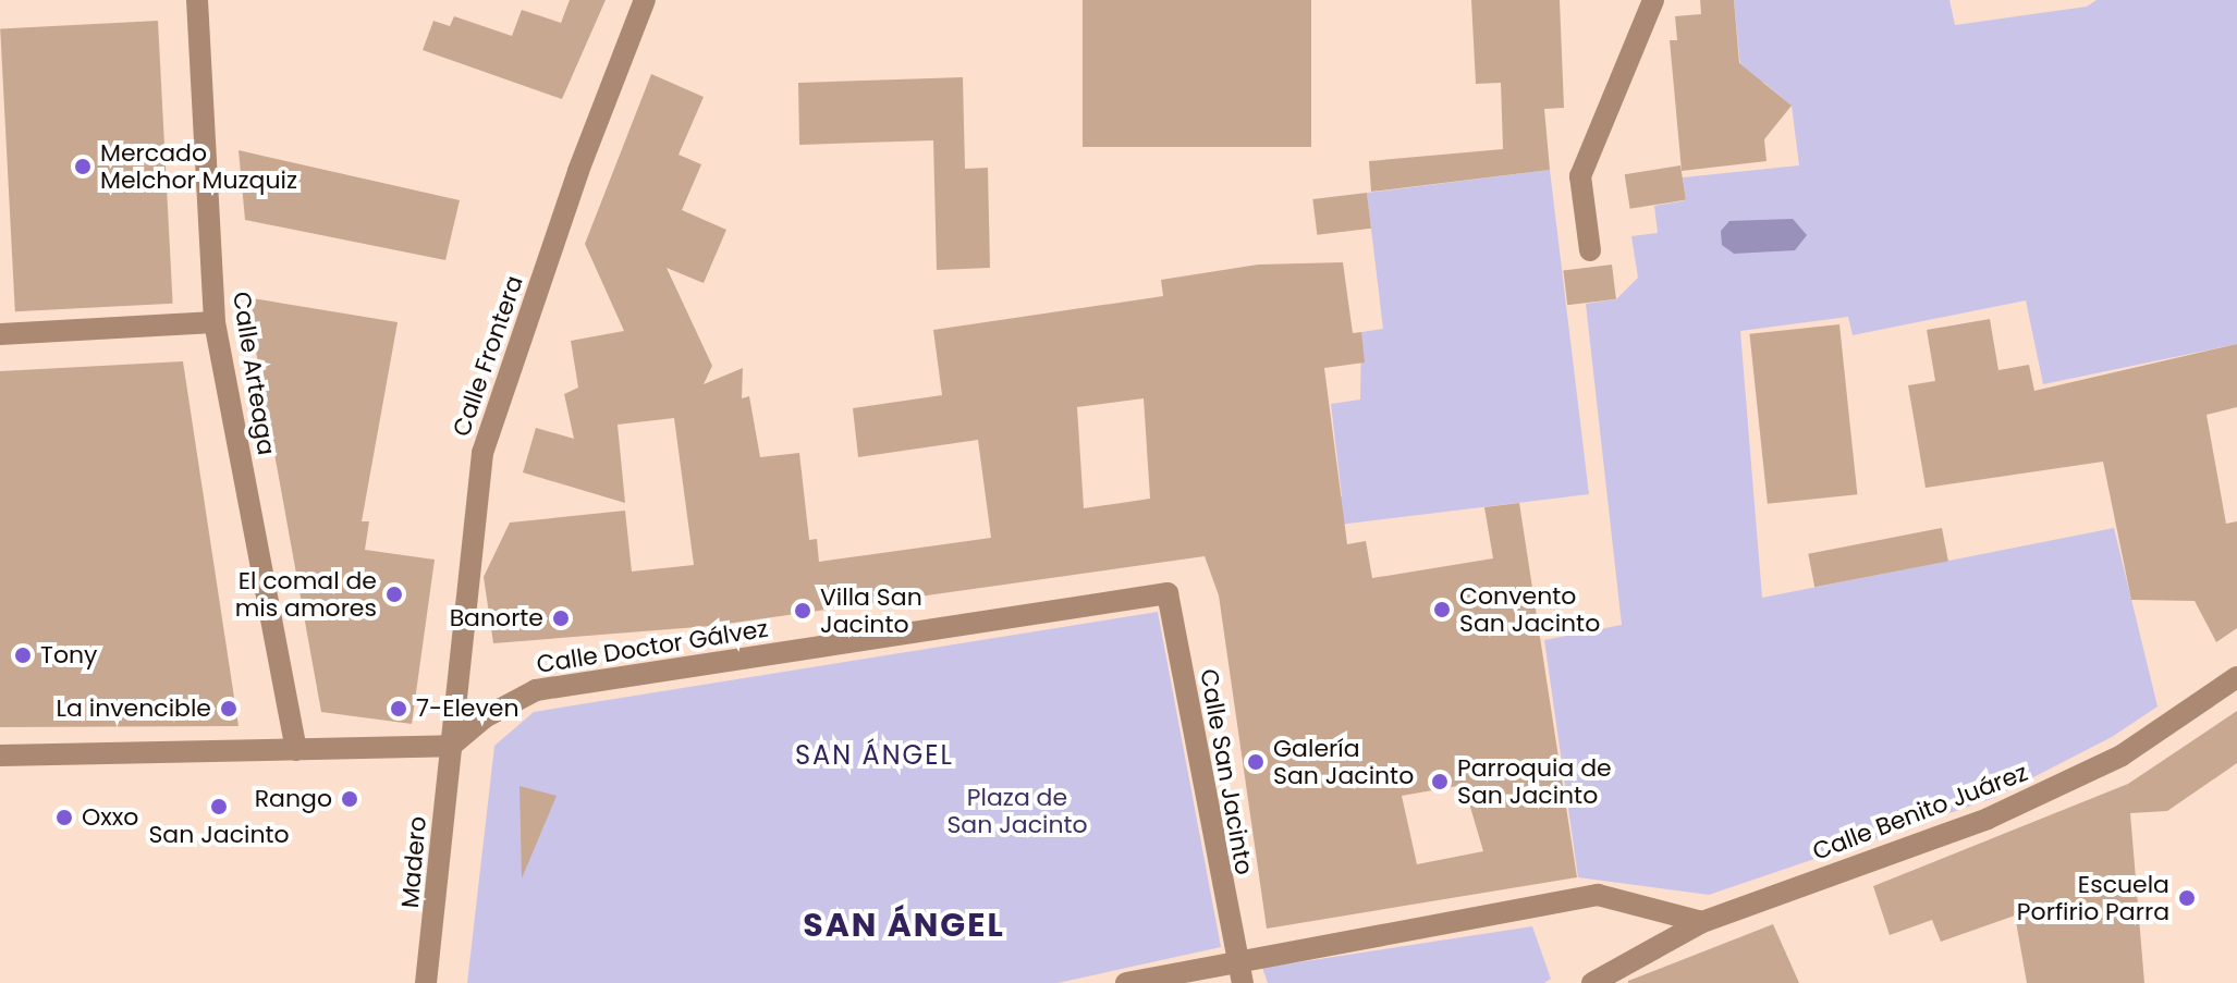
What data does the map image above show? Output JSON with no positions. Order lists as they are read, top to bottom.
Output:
{
  "streets": {
    "street": [
      "Calle Frontera",
      "Calle Arteaga",
      "Calle Doctor Gálvez",
      "Calle San Jacinto",
      "Calle Benito Juárez",
      "Madero"
    ]
  },
  "crossings": [
    ["Calle Frontera", "Calle Doctor Gálvez"],
    ["Calle Frontera", "Madero"],
    ["Calle Doctor Gálvez", "Calle San Jacinto"],
    ["Calle Doctor Gálvez", "Madero"]
  ],
  "districts": ["SAN ÁNGEL", "SAN ÁNGEL"],
  "parks": ["Plaza de San Jacinto"],
  "places": [
    "Mercado Melchor Muzquiz",
    "El comal de mis amores",
    "Convento San Jacinto",
    "Villa San Jacinto",
    "Banorte",
    "Tony",
    "La invencible",
    "7-Eleven",
    "Galería San Jacinto",
    "Parroquia de San Jacinto",
    "Rango",
    "San Jacinto",
    "Oxxo",
    "Escuela Porfirio Parra"
  ]
}
